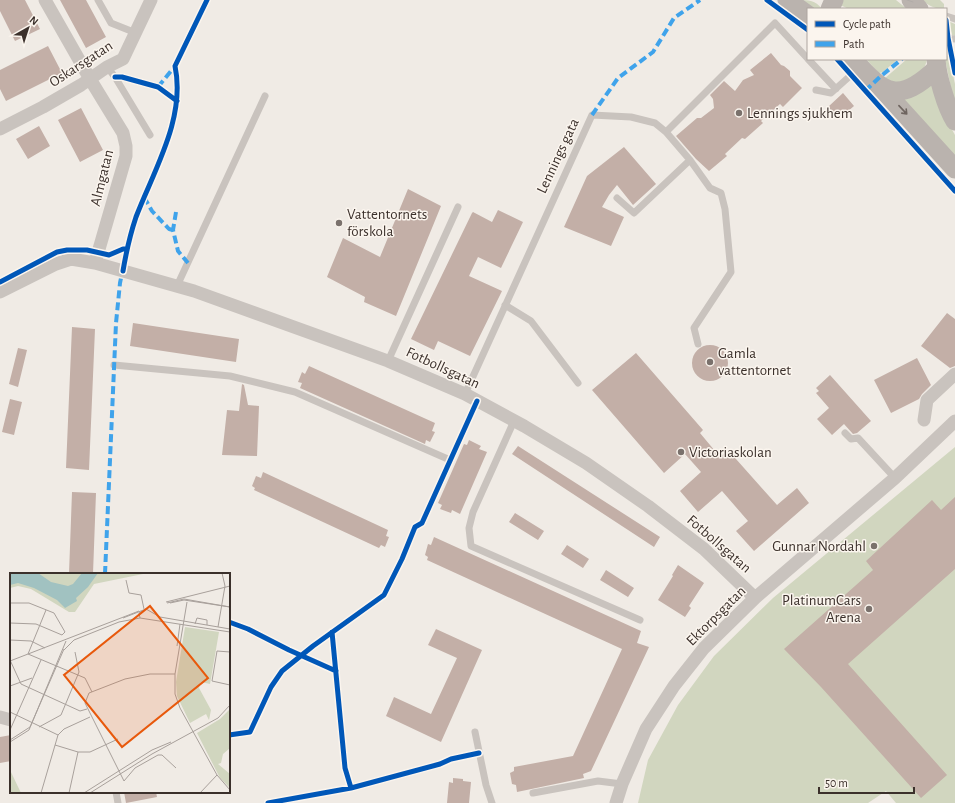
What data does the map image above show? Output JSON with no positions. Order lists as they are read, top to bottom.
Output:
{
  "streets": {
    "street": [
      "Oskarsgatan",
      "Almgatan",
      "Fotbollsgatan",
      "Ektorpsgatan"
    ],
    "lane": ["Lennings gata"]
  },
  "crossings": [
    ["Oskarsgatan", "Almgatan"],
    ["Lennings gata", "Fotbollsgatan"],
    ["Almgatan", "Fotbollsgatan"],
    ["Fotbollsgatan", "Ektorpsgatan"]
  ],
  "places": [
    "Lennings sjukhem",
    "Vattentornets förskola",
    "Gamla vattentornet",
    "Victoriaskolan",
    "Gunnar Nordahl",
    "PlatinumCars Arena"
  ],
  "legend": ["Cycle path", "Path"],
  "scale_bar": "50 m",
  "north": "top right"
}
